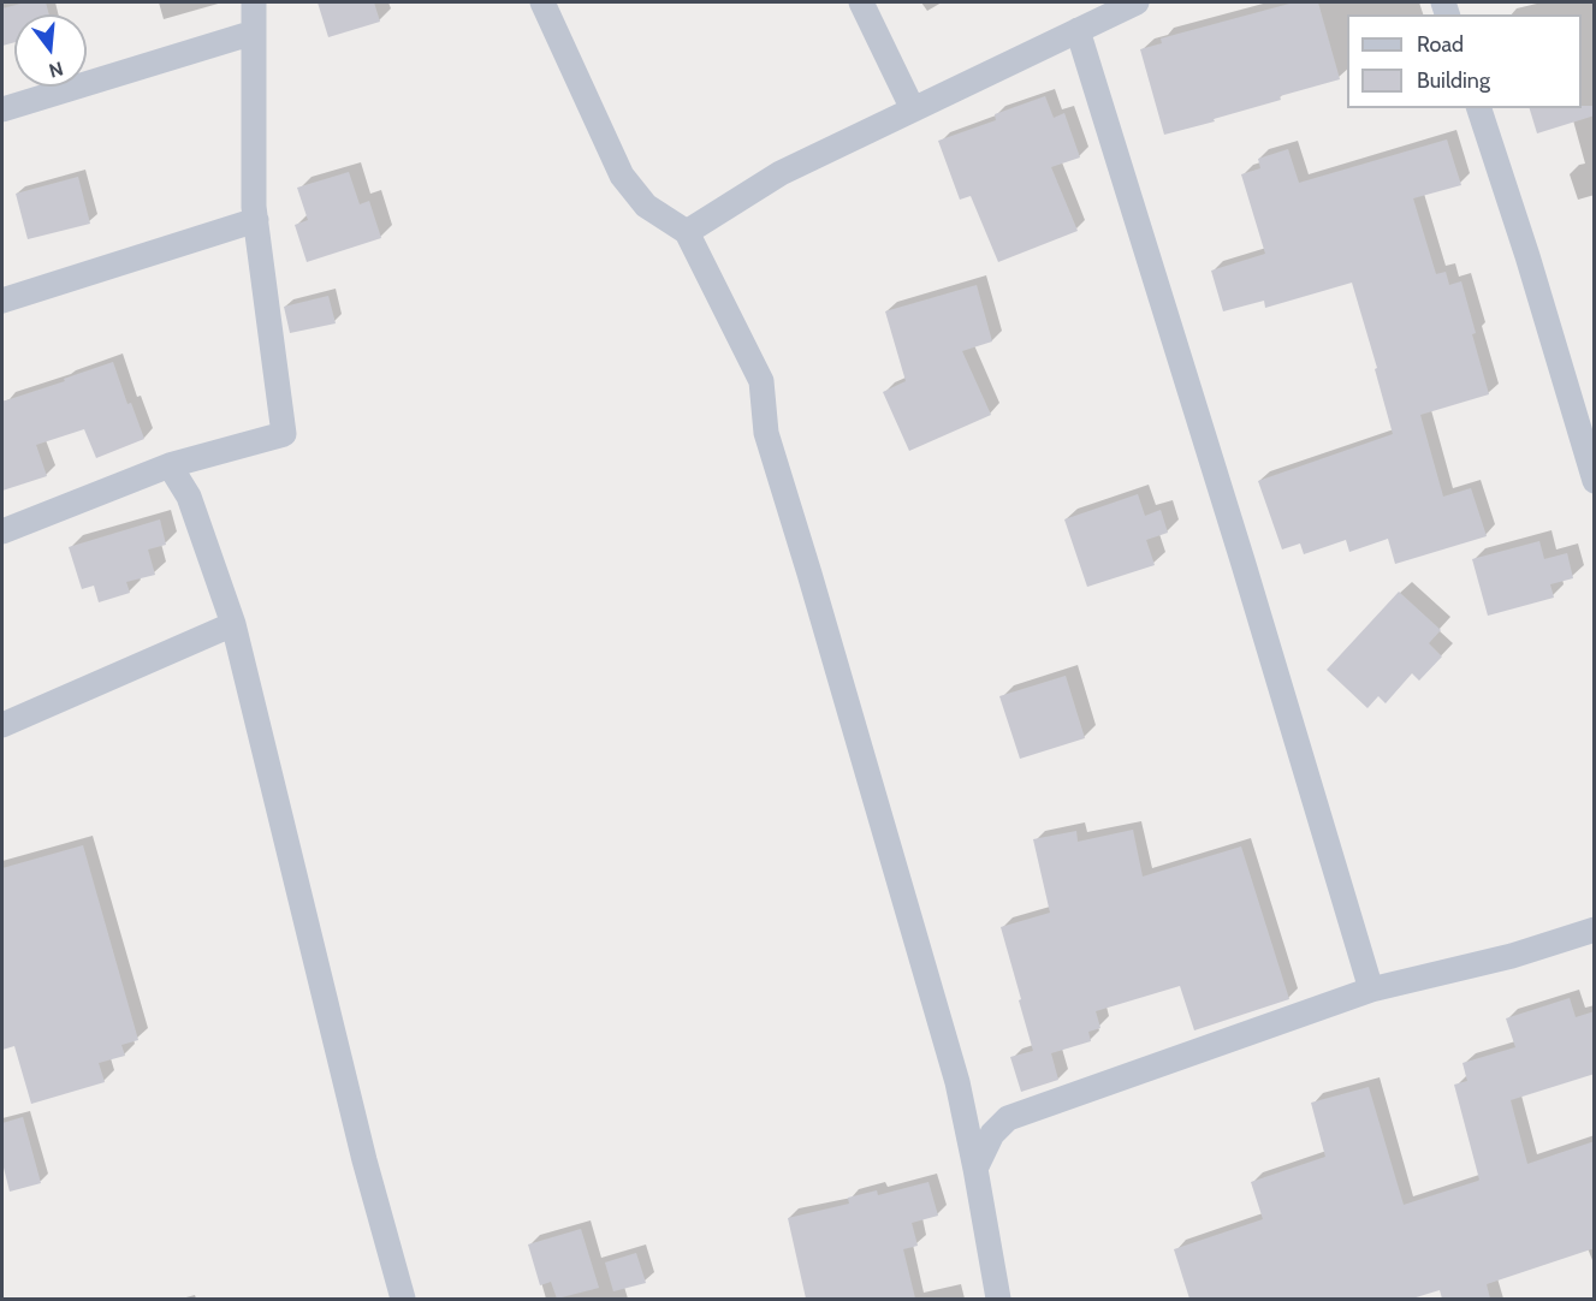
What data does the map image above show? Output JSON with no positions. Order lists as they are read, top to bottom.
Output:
{
  "legend": ["Road", "Building"],
  "north": "bottom"
}
